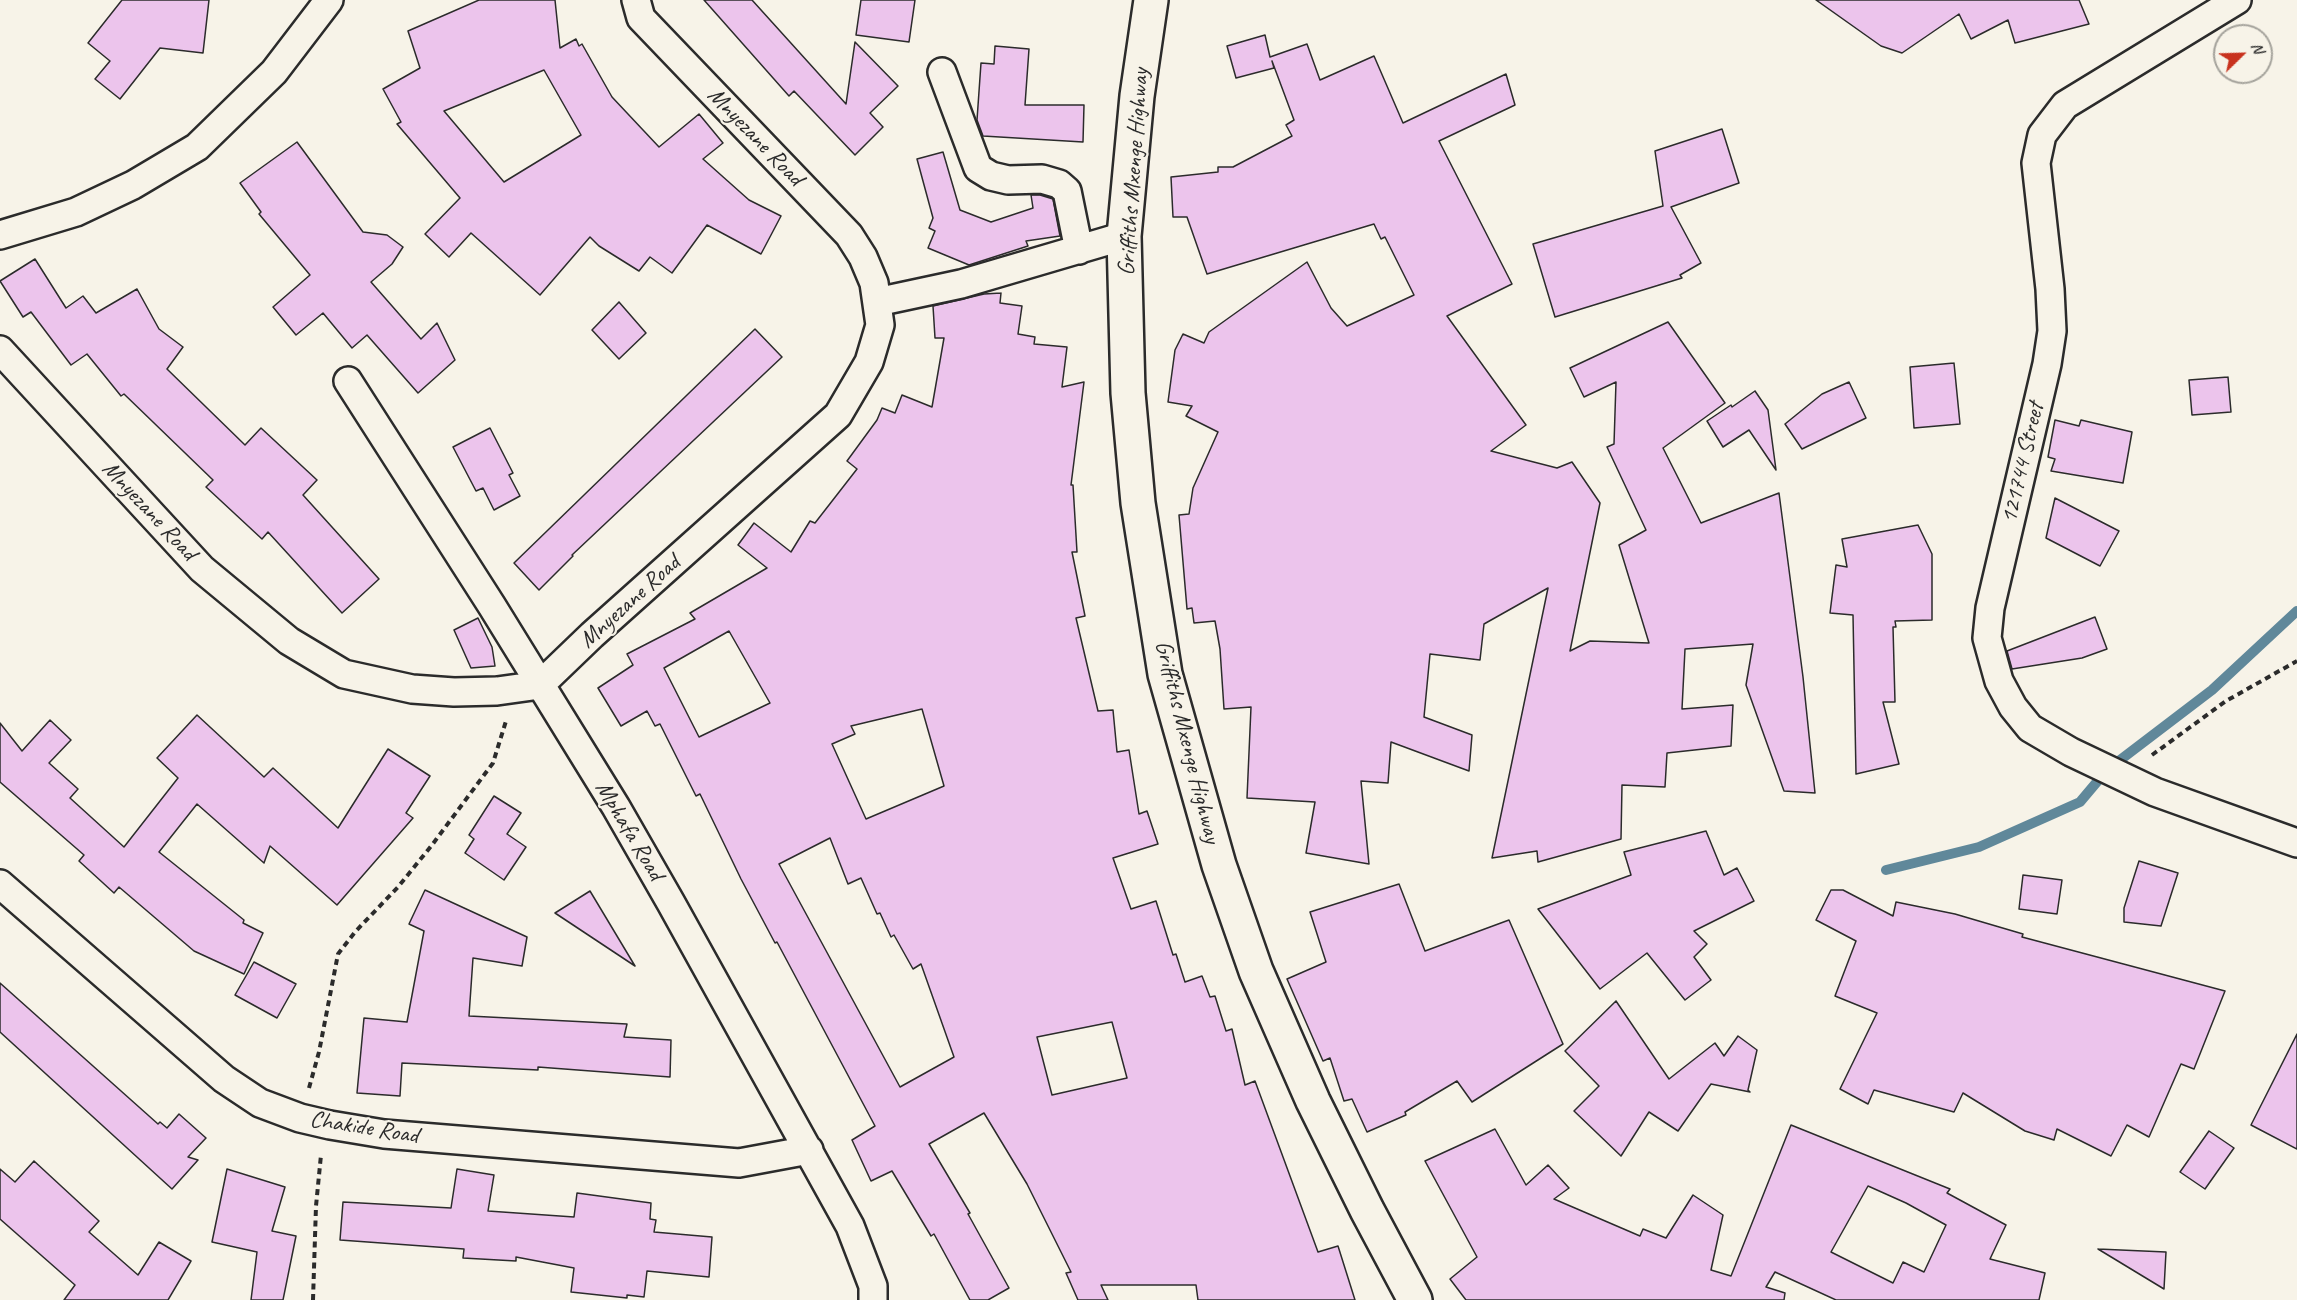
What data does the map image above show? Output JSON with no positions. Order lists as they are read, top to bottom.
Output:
{
  "streets": {
    "street": [
      "Mnyezane Road",
      "Griffiths Mxenge Highway",
      "121744 Street",
      "Mphafa Road",
      "Chakide Road"
    ]
  },
  "crossings": [
    ["Mnyezane Road", "Mphafa Road"],
    ["Mphafa Road", "Chakide Road"]
  ],
  "north": "top right"
}
